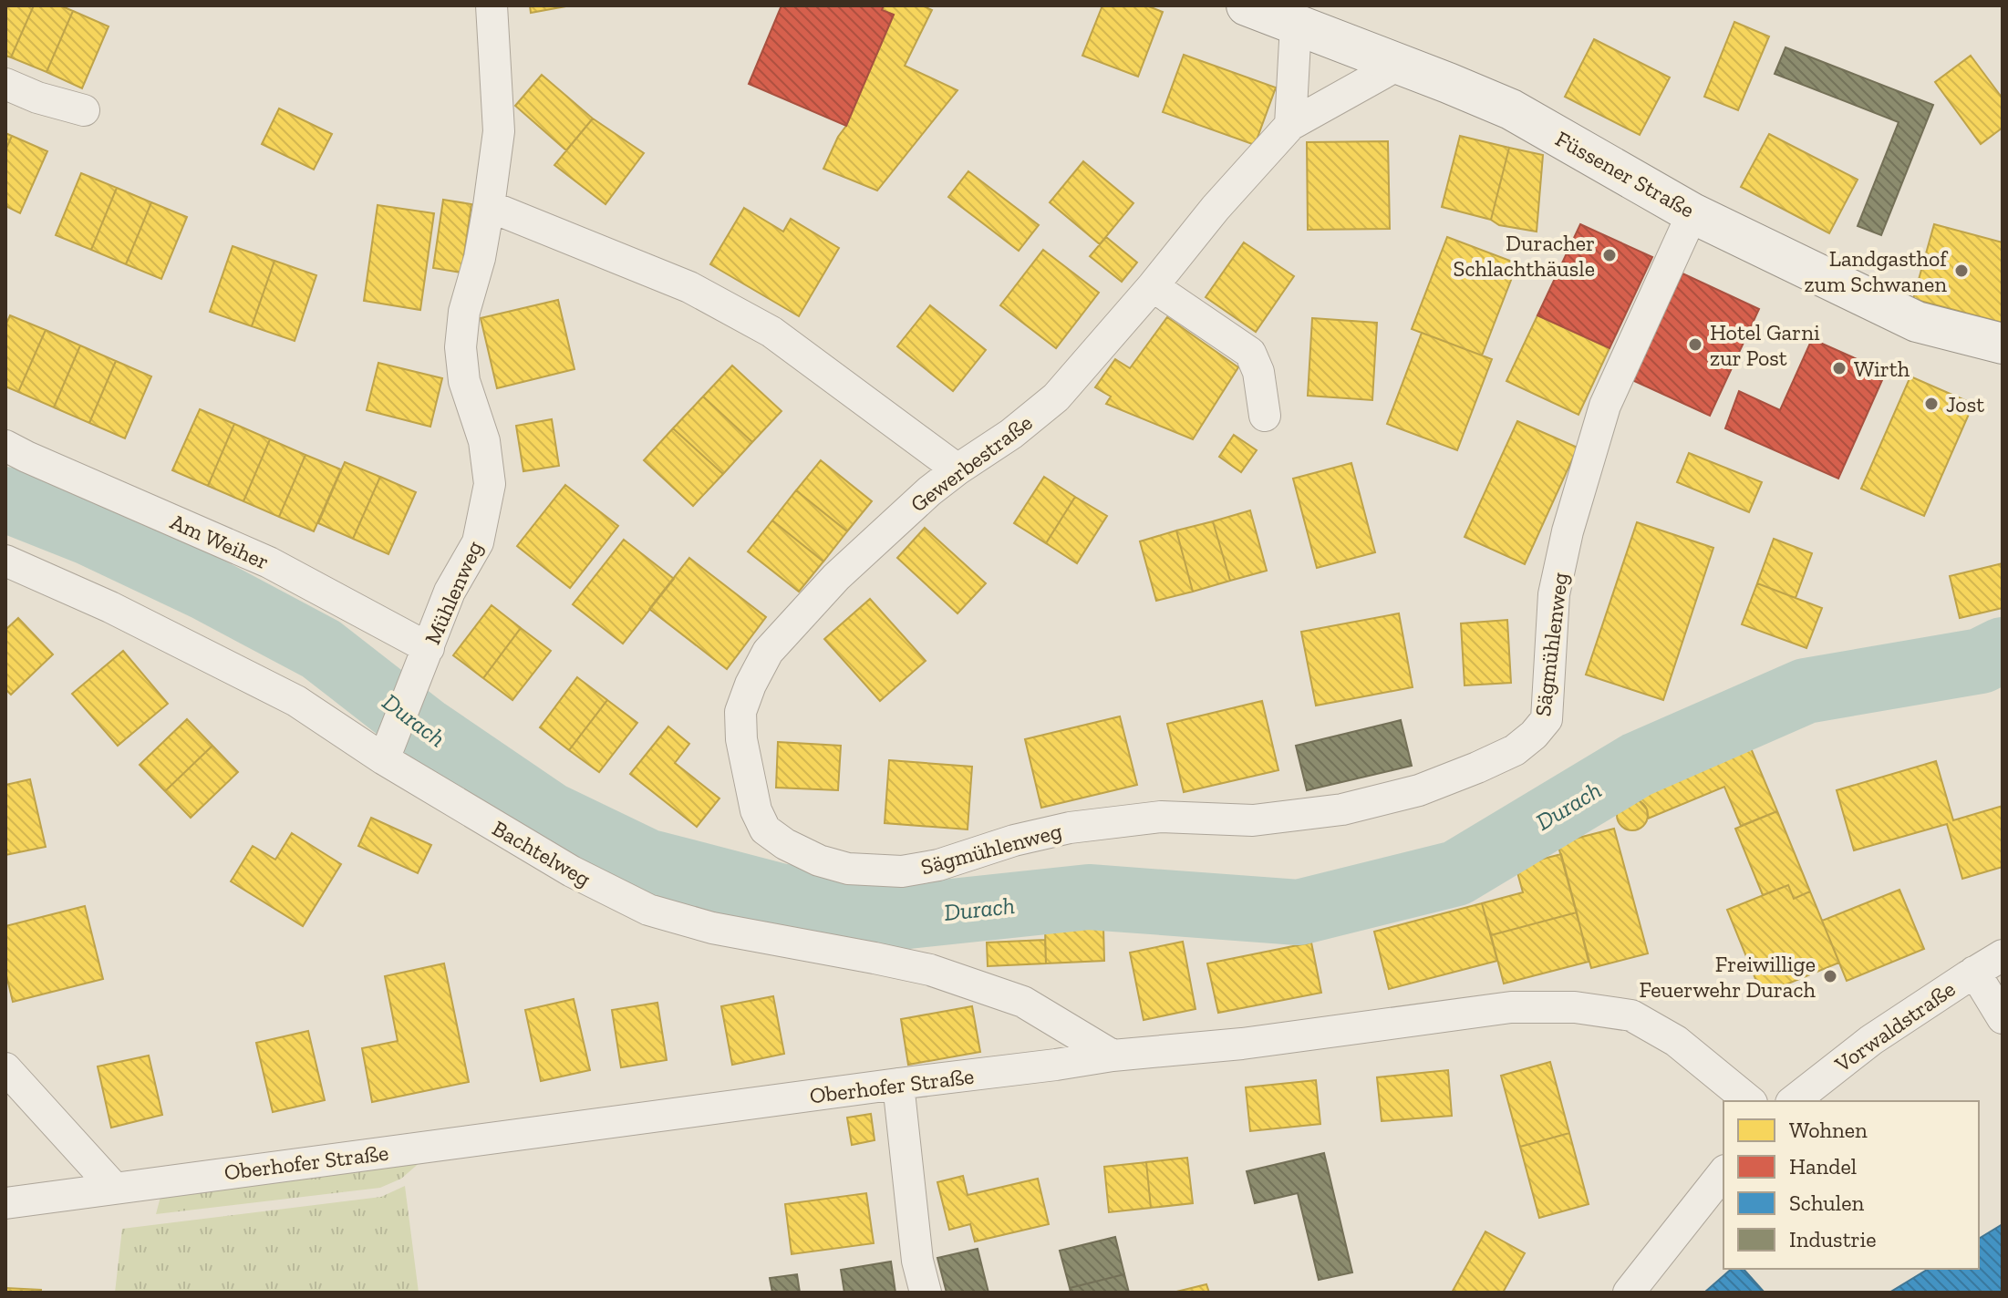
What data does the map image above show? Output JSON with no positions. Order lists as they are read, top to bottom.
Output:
{
  "streets": {
    "main road": ["Füssener Straße"],
    "street": [
      "Gewerbestraße",
      "Am Weiher",
      "Mühlenweg",
      "Sägmühlenweg",
      "Bachtelweg",
      "Vorwaldstraße",
      "Oberhofer Straße"
    ]
  },
  "crossings": [
    ["Füssener Straße", "Gewerbestraße"],
    ["Füssener Straße", "Sägmühlenweg"],
    ["Gewerbestraße", "Sägmühlenweg"],
    ["Am Weiher", "Mühlenweg"],
    ["Mühlenweg", "Bachtelweg"],
    ["Bachtelweg", "Oberhofer Straße"]
  ],
  "water": ["Durach"],
  "places": [
    "Duracher Schlachthäusle",
    "Landgasthof zum Schwanen",
    "Hotel Garni zur Post",
    "Wirth",
    "Jost",
    "Freiwillige Feuerwehr Durach"
  ],
  "legend": [
    "Wohnen",
    "Handel",
    "Schulen",
    "Industrie"
  ]
}
